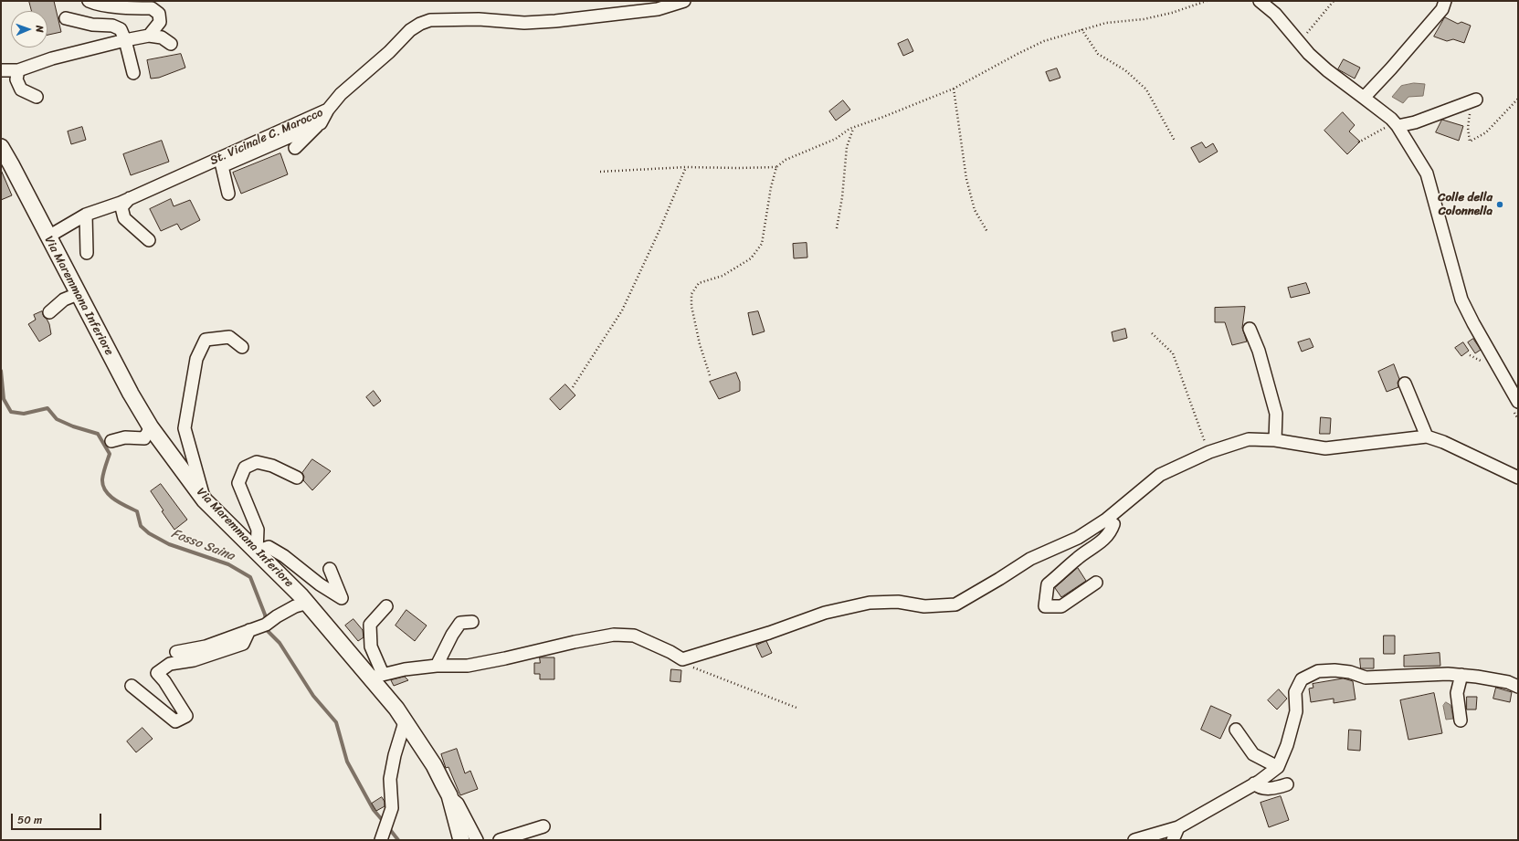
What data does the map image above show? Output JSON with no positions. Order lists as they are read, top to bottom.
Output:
{
  "streets": {
    "main road": ["Via Maremmana Inferiore"],
    "street": ["St. Vicinale C. Marocco"]
  },
  "crossings": [
    ["St. Vicinale C. Marocco", "Via Maremmana Inferiore"]
  ],
  "water": ["Fosso Saina"],
  "places": ["Colle della Colonnella"],
  "scale_bar": "50 m",
  "north": "right"
}
